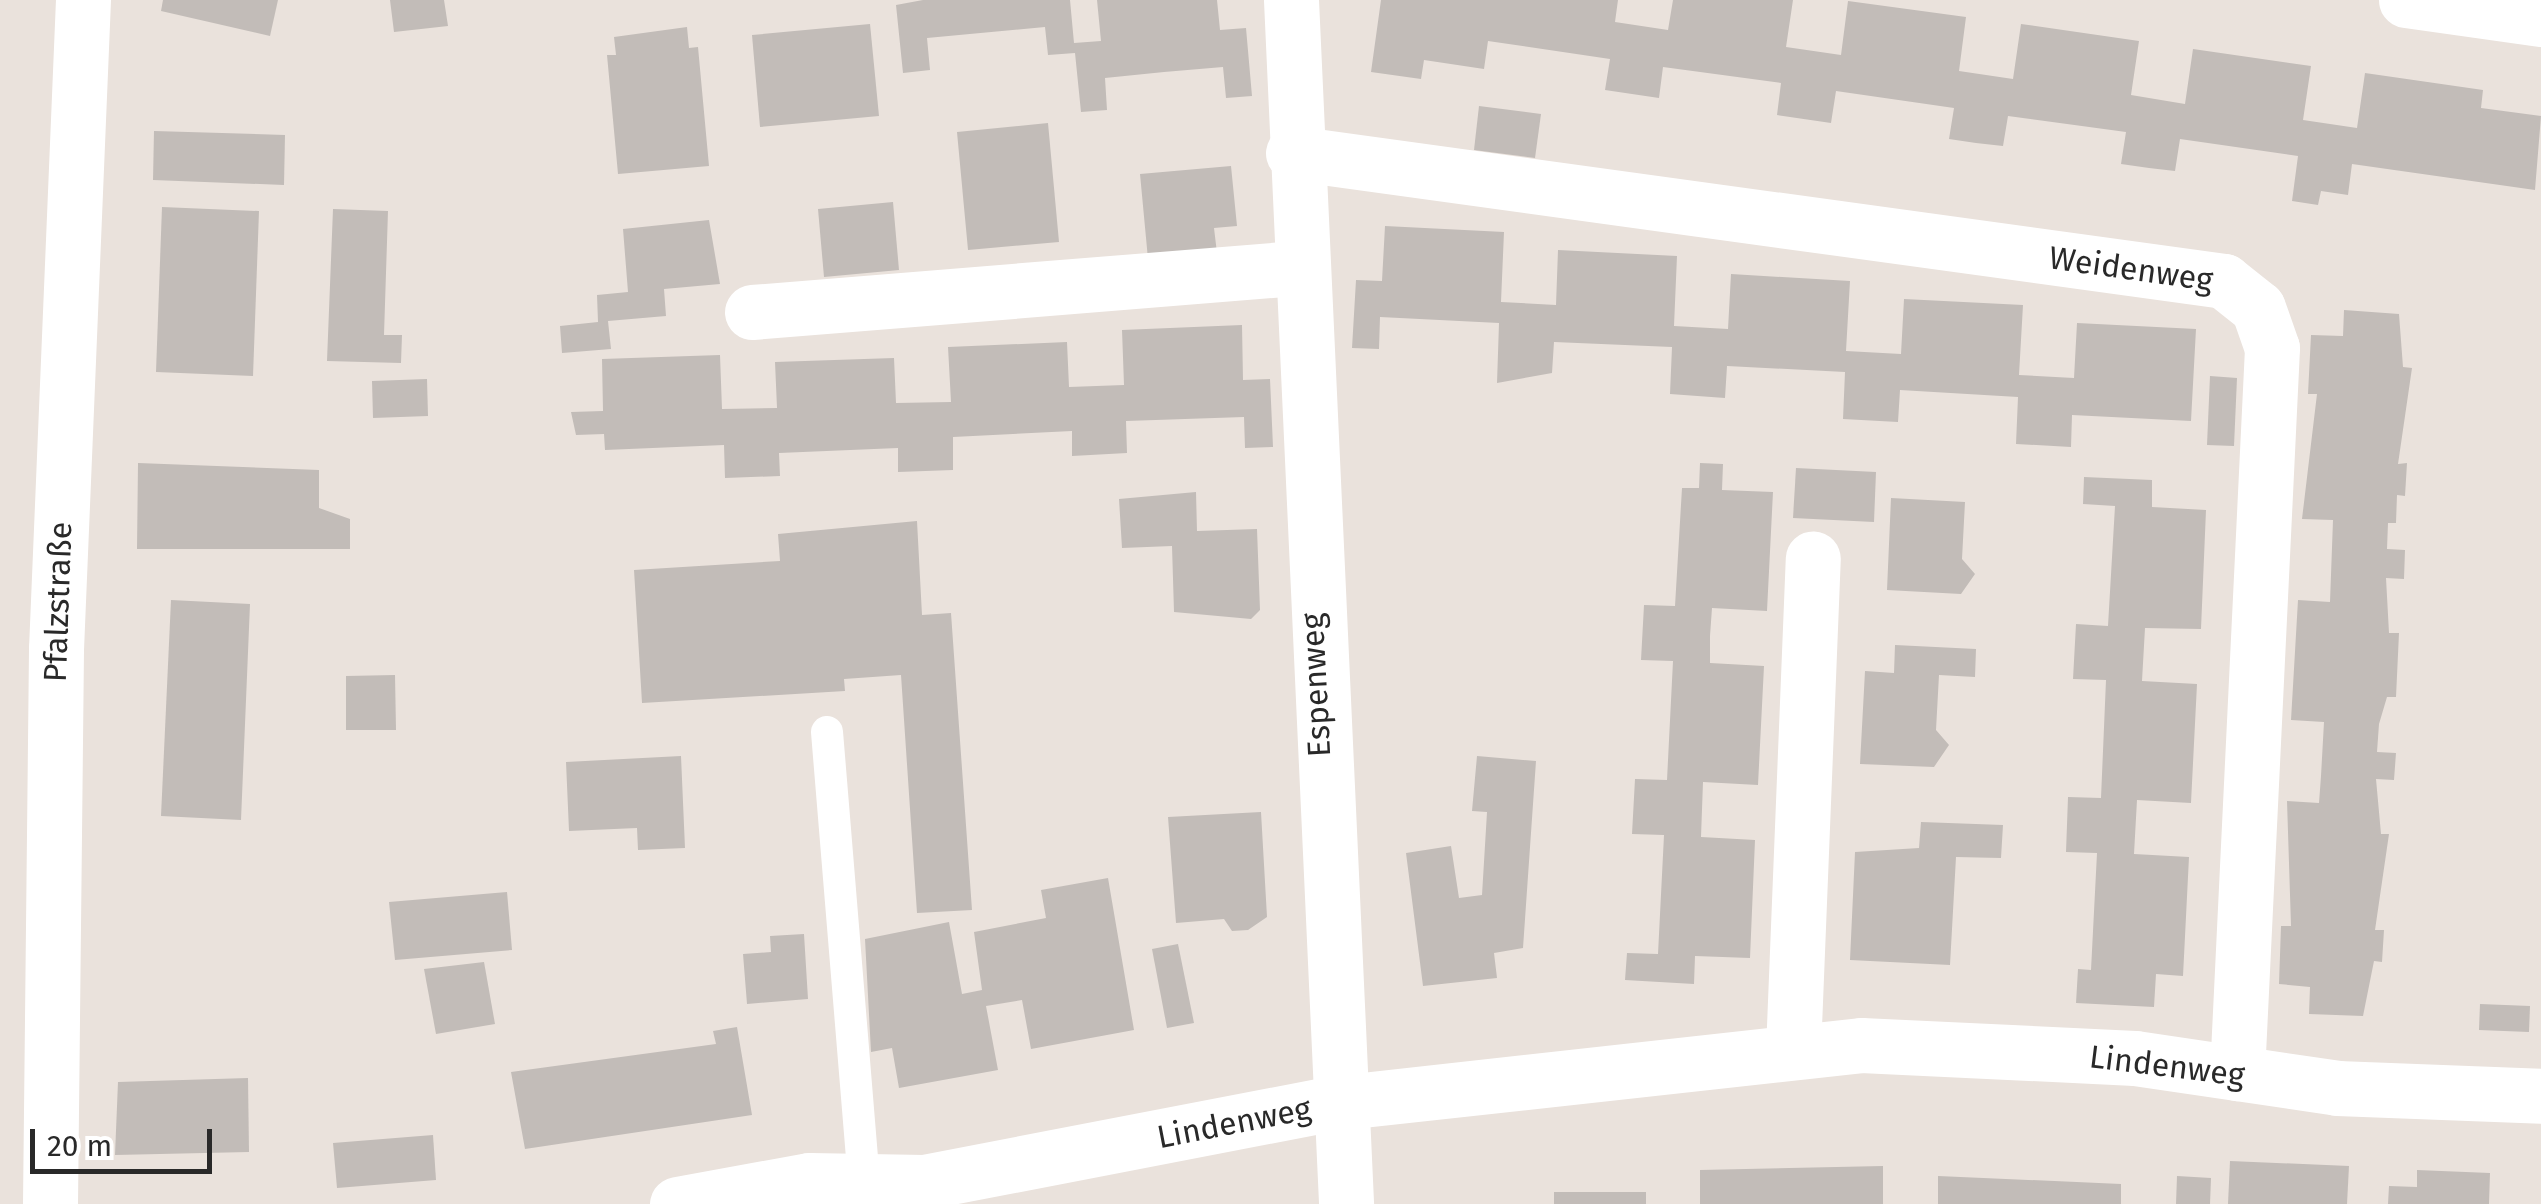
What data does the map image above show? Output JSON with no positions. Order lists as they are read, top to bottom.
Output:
{
  "streets": {
    "street": [
      "Weidenweg",
      "Pfalzstraße",
      "Espenweg",
      "Lindenweg"
    ]
  },
  "crossings": [
    ["Weidenweg", "Espenweg"],
    ["Weidenweg", "Lindenweg"],
    ["Espenweg", "Lindenweg"]
  ],
  "scale_bar": "20 m"
}
